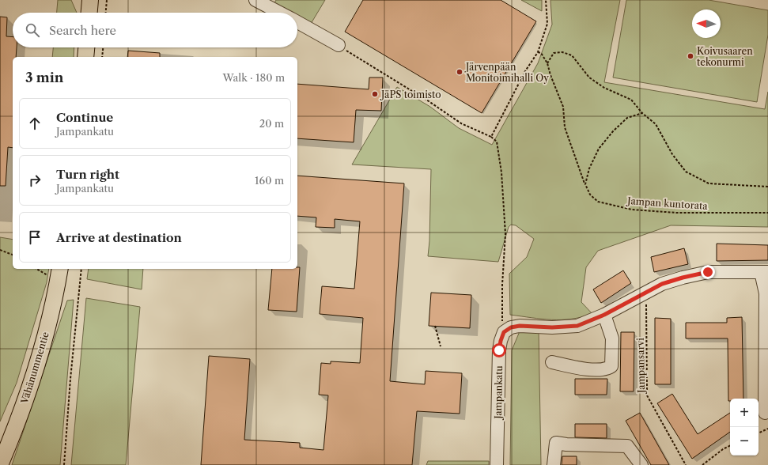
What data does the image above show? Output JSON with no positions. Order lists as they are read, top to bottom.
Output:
{
  "streets": {
    "main road": ["Vähänummentie"],
    "street": ["Jampankatu"],
    "path": ["Jampan kuntorata", "Jampansarvi"]
  },
  "places": ["Koivusaaren tekonurmi", "Järvenpään Monitoimihalli Oy", "JäPS toimisto"],
  "north": "left",
  "page": {
    "search": "Search here",
    "heading": ["3 min", "Walk · 180 m"],
    "list": [
      ["Continue", "Jampankatu", "20 m"],
      ["Turn right", "Jampankatu", "160 m"],
      "Arrive at destination"
    ],
    "map_buttons": ["+", "−"]
  }
}
